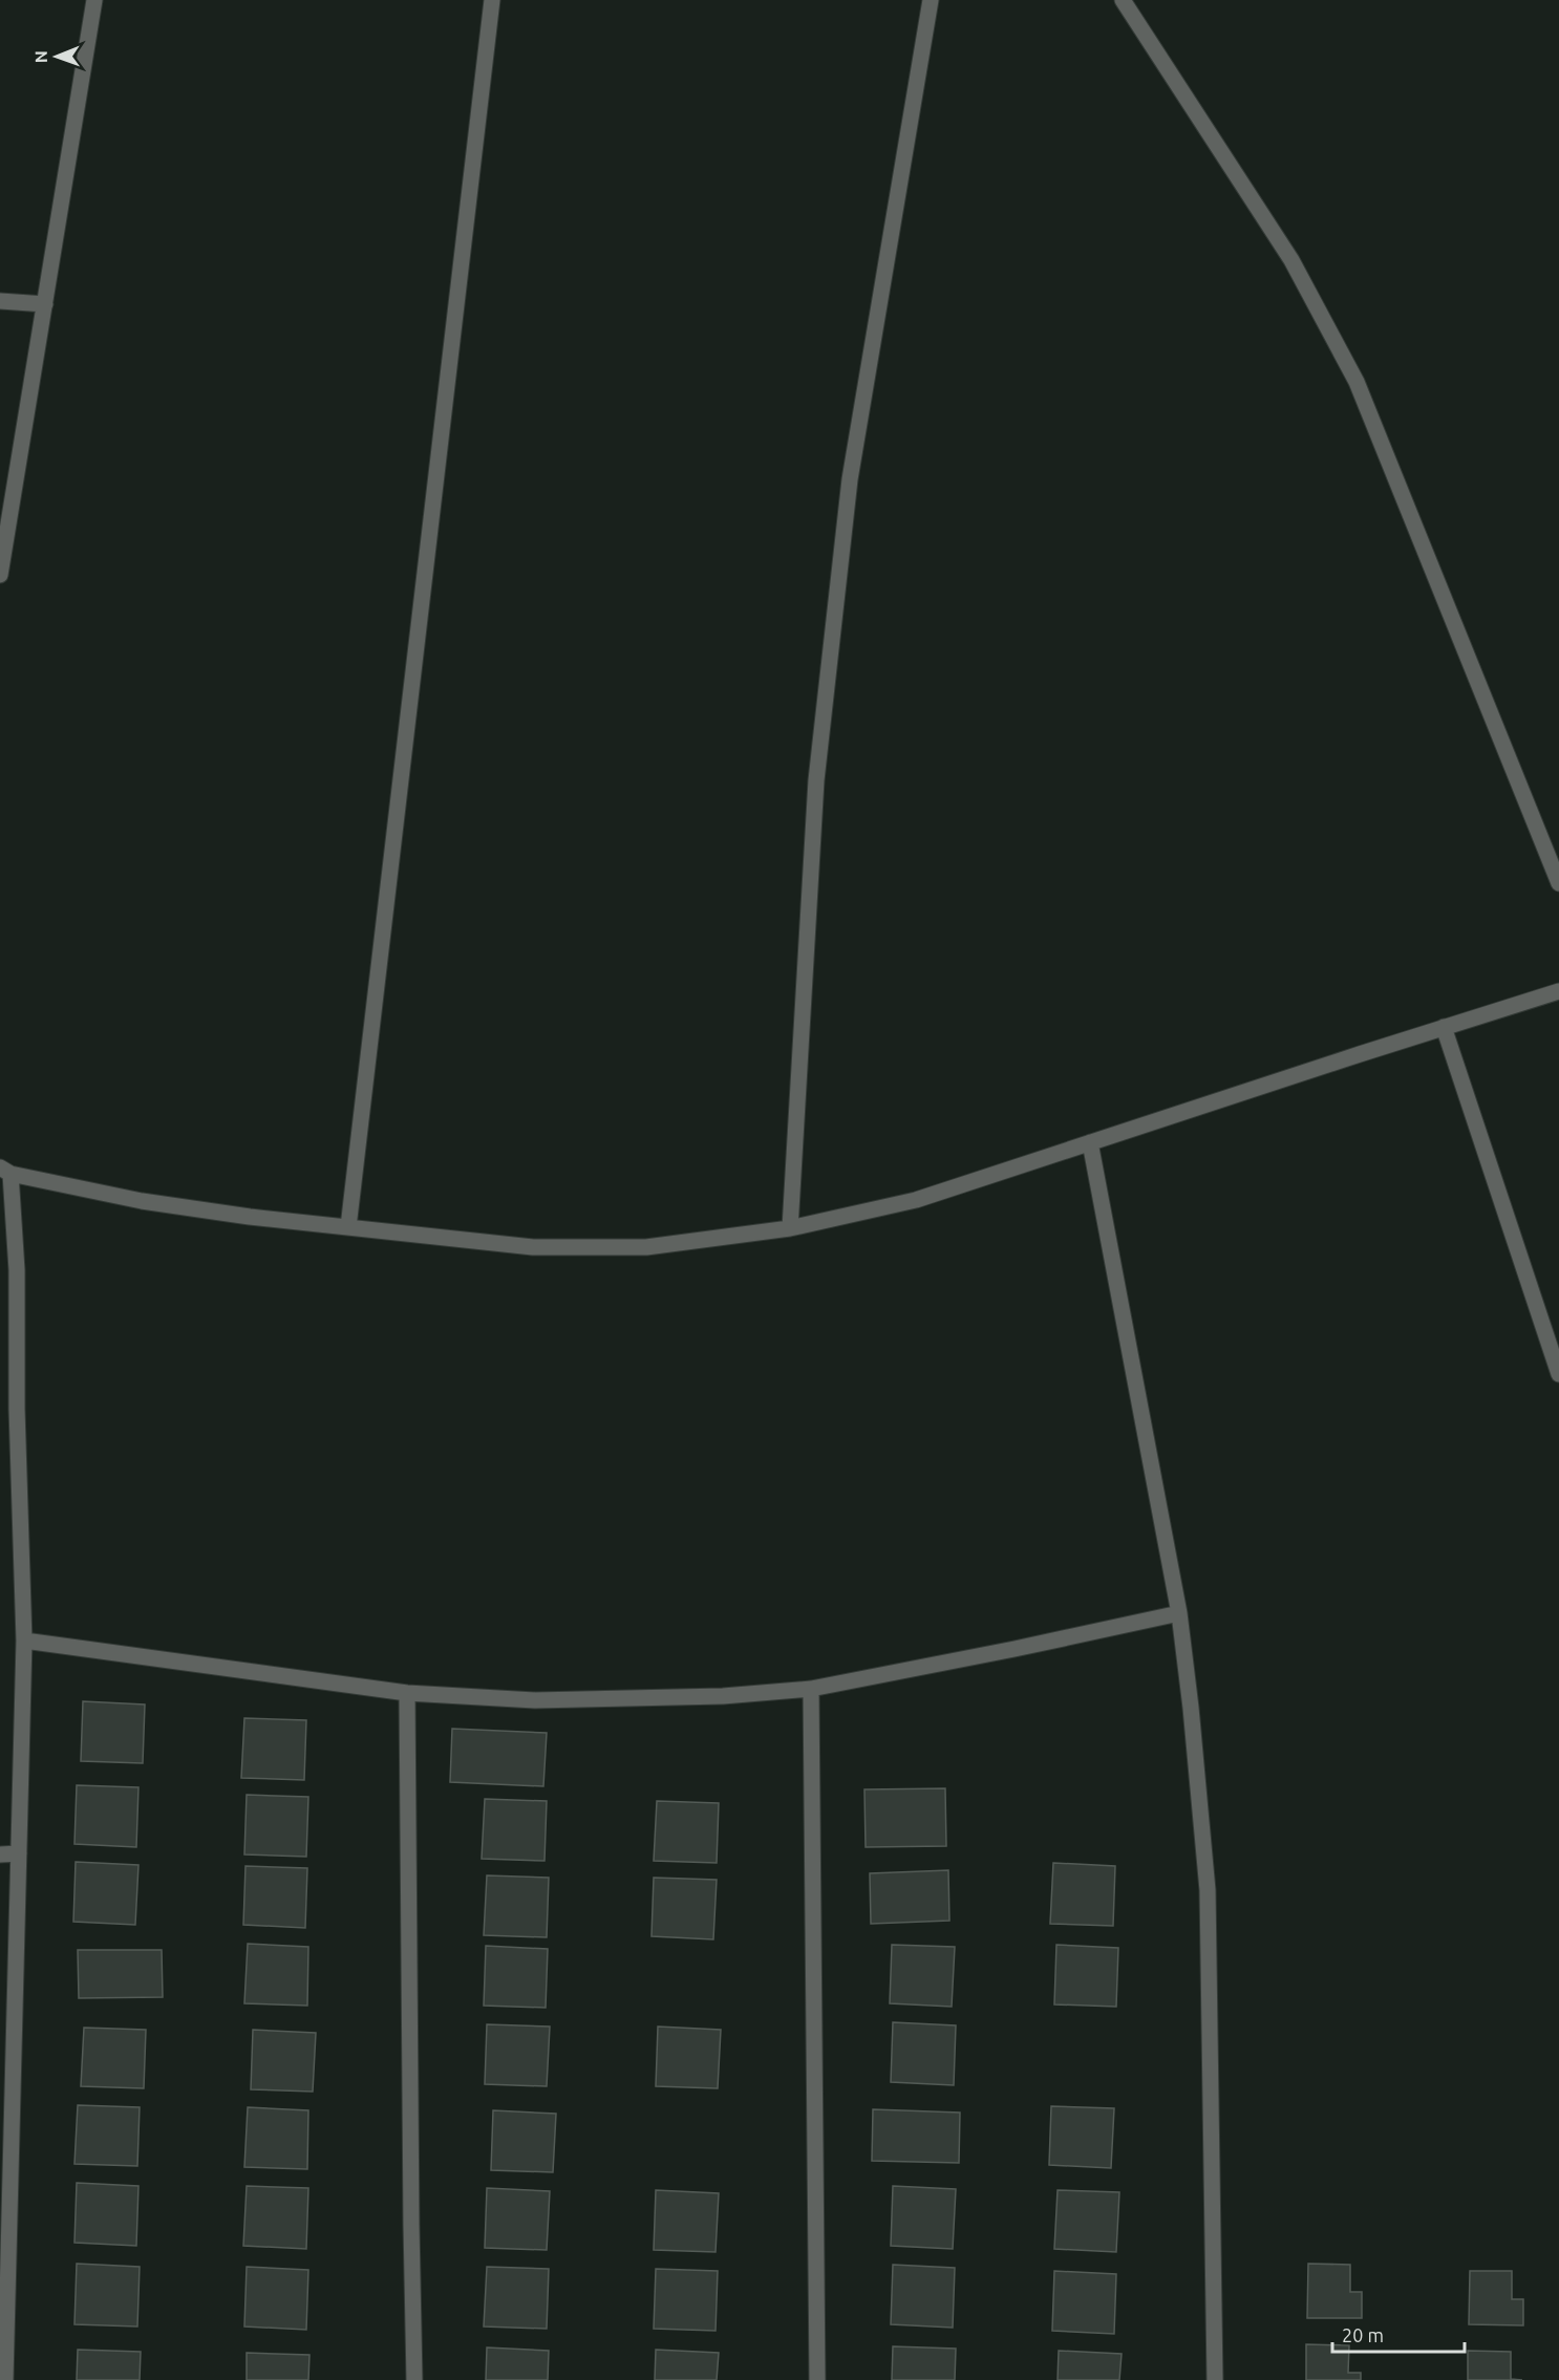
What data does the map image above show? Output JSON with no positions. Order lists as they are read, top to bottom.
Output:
{
  "scale_bar": "20 m",
  "north": "left"
}
